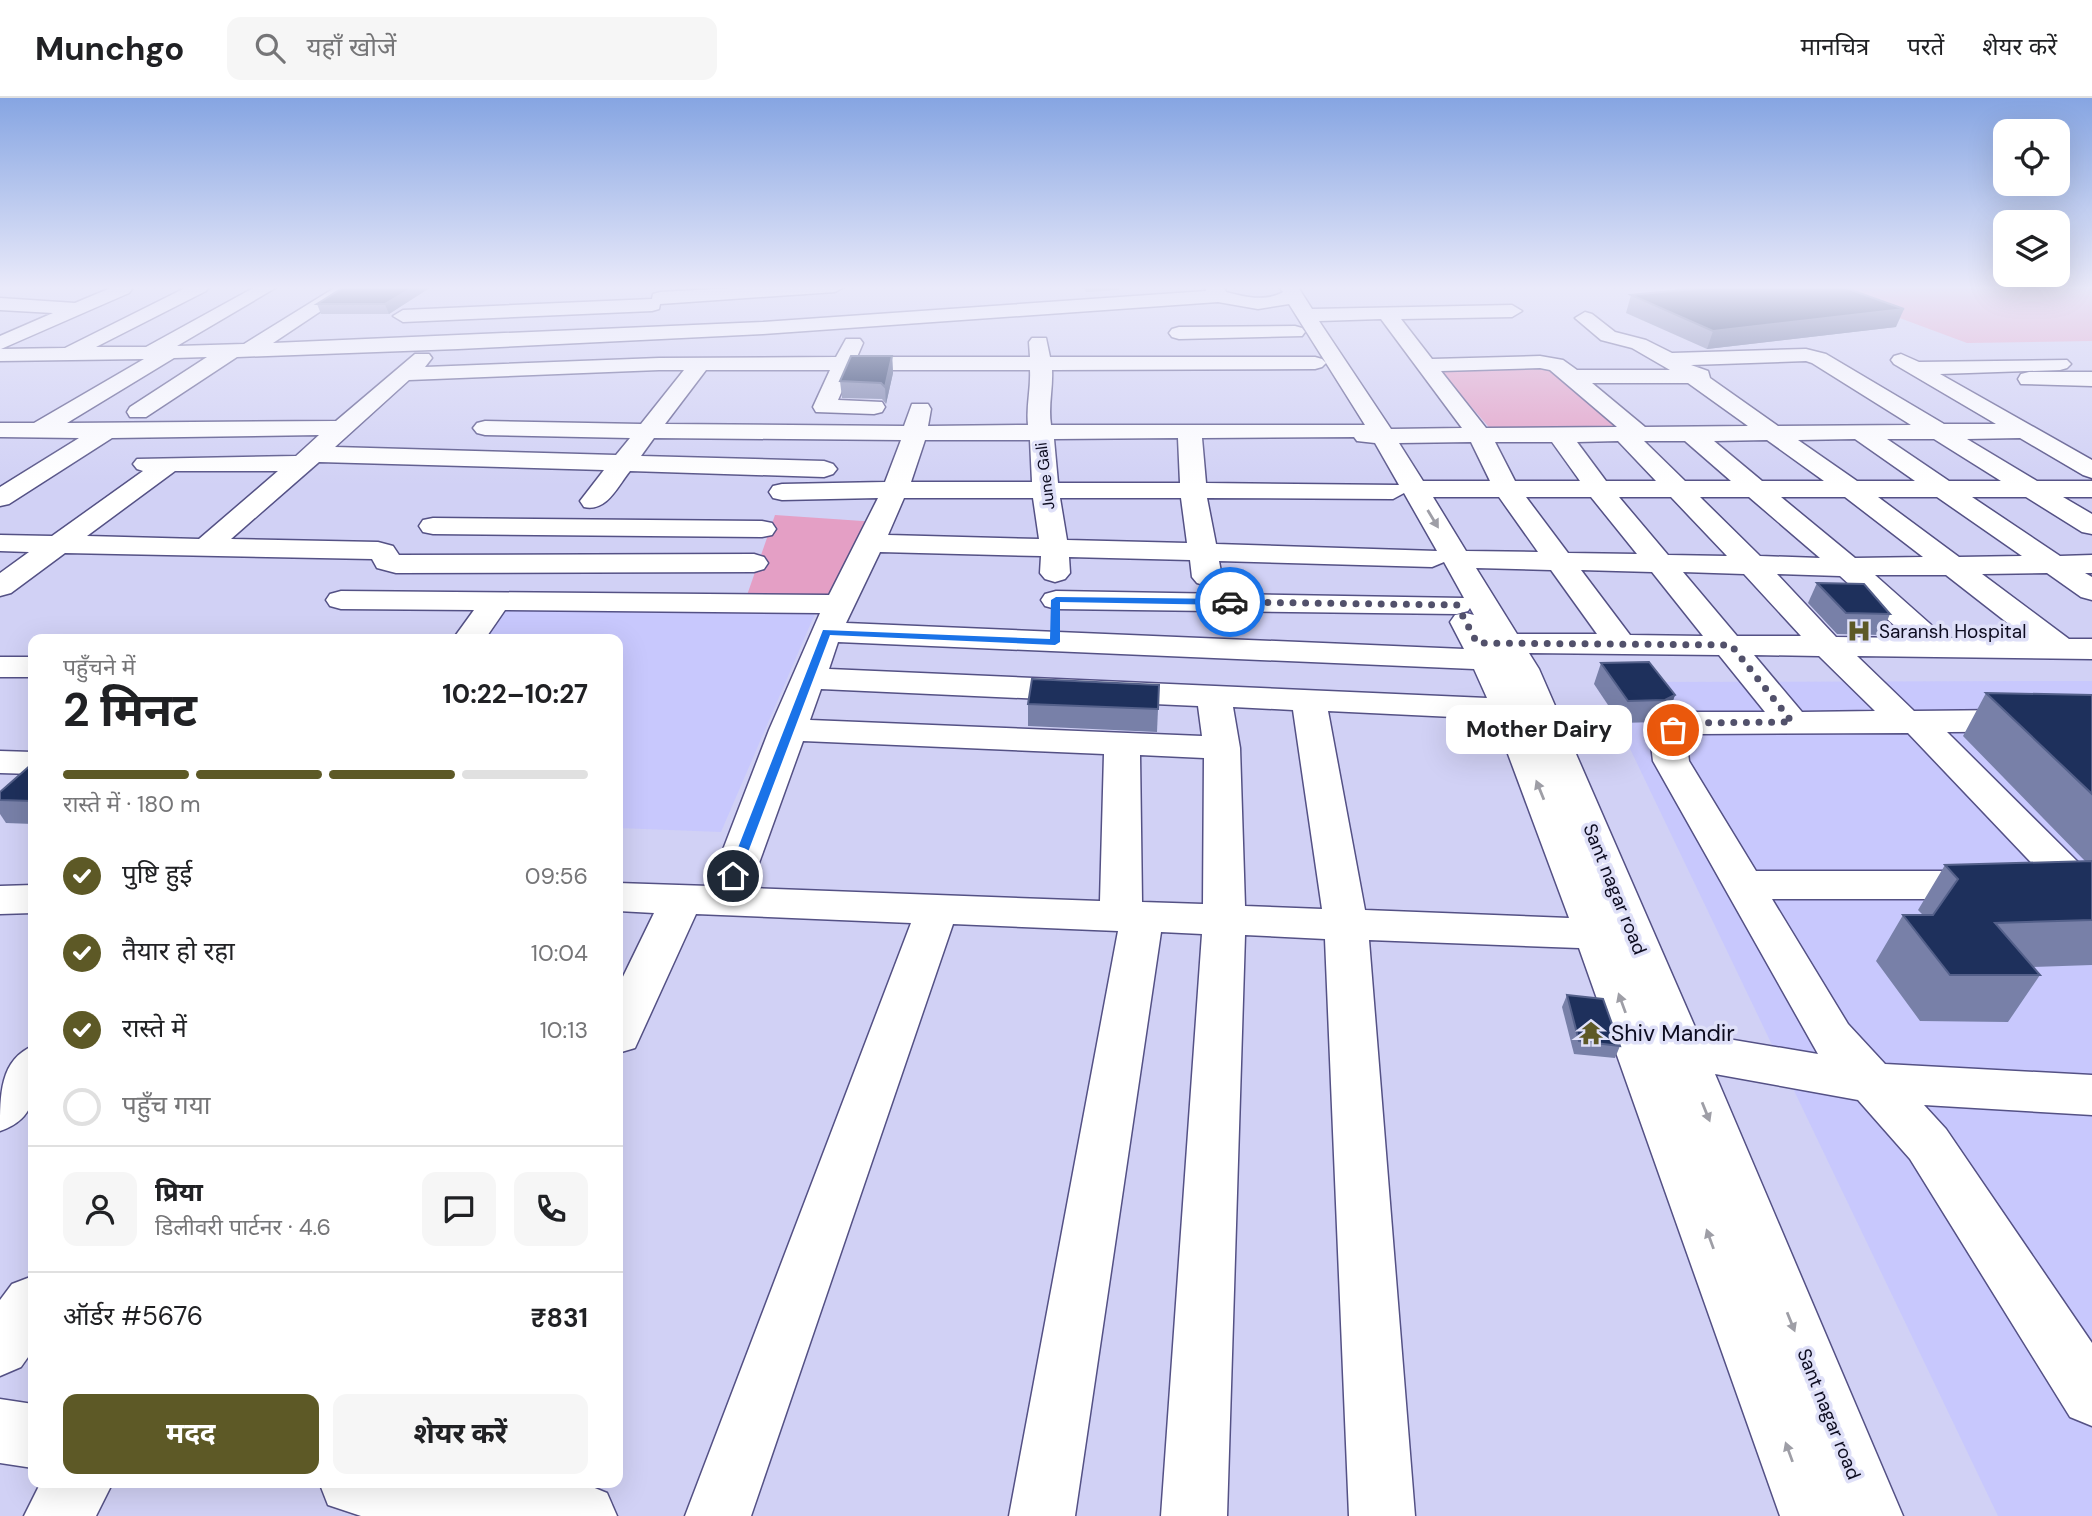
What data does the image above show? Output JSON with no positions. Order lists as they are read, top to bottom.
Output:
{
  "streets": {
    "street": ["June Gali", "Sant nagar road"]
  },
  "places": {
    "hospital": ["Saransh Hospital"],
    "other": ["Mother Dairy"],
    "temple": ["Shiv Mandir"]
  },
  "page": {
    "header": "Munchgo",
    "search": "यहाँ खोजें",
    "nav": ["मानचित्र", "परतें", "शेयर करें"],
    "heading": ["2 मिनट", "पहुँचने में", "10:22–10:27"],
    "panel": [
      "प्रिया",
      "डिलीवरी पार्टनर · 4.6",
      "ऑर्डर #5676",
      "₹831"
    ],
    "bubble": "Mother Dairy",
    "bar": "रास्ते में · 180 m",
    "list": [
      ["पुष्टि हुई", "09:56"],
      ["तैयार हो रहा", "10:04"],
      ["रास्ते में", "10:13"],
      "पहुँच गया"
    ],
    "buttons": ["मदद", "शेयर करें"]
  }
}
